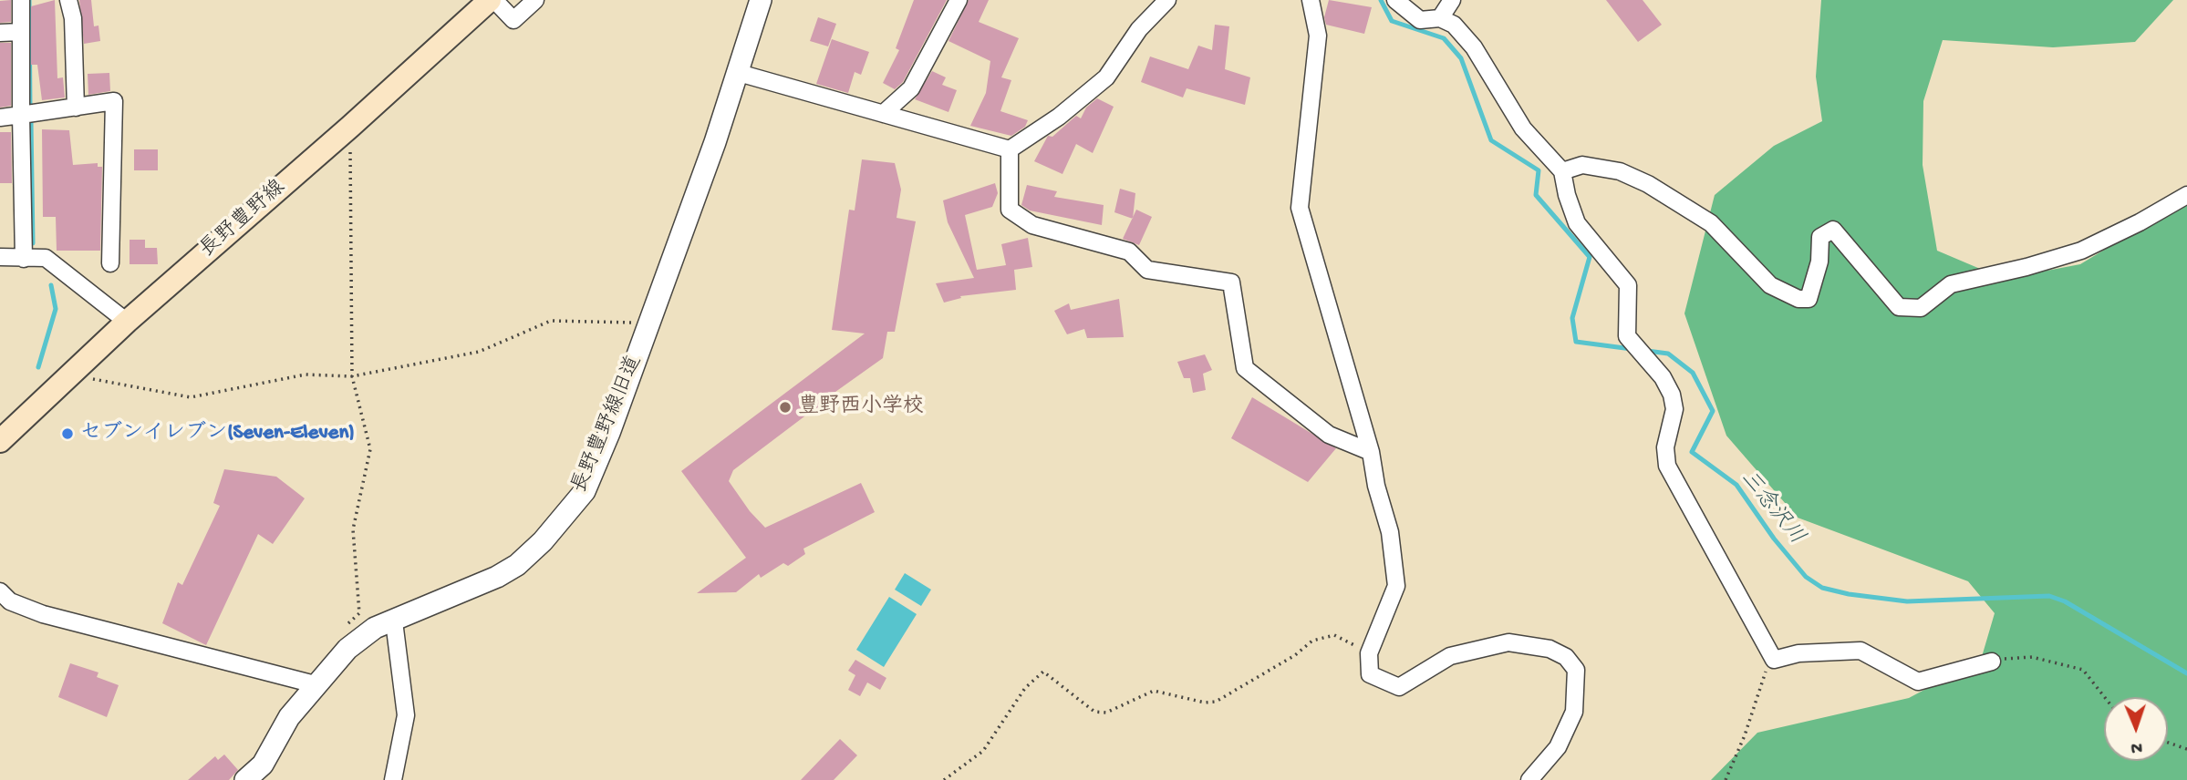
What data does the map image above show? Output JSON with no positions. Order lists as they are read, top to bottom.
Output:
{
  "streets": {
    "main road": ["長野豊野線"],
    "street": ["長野豊野線旧道"]
  },
  "water": ["三念沢川"],
  "places": ["豊野西小学校", "セブンイレブン(Seven-Eleven)"],
  "north": "bottom"
}
